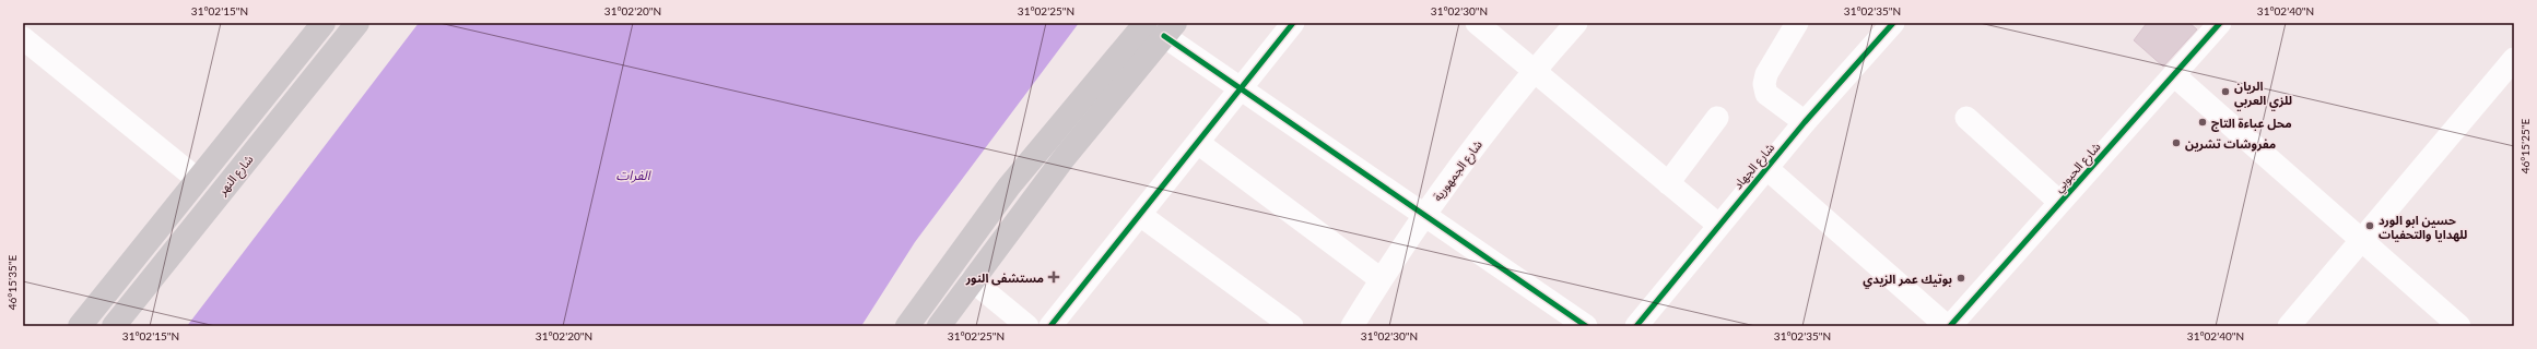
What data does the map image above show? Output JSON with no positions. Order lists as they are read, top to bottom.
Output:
{
  "streets": {
    "main road": ["شارع النهر"],
    "street": ["شارع الجهاد", "شارع الحبوبي", "شارع الجمهورية"]
  },
  "water": ["الفرات"],
  "places": {
    "other": [
      "الريان للزي العربي",
      "محل عباءة التاج",
      "مفروشات تشرين",
      "حسين ابو الورد للهدايا والتحفيات",
      "بوتيك عمر الزيدي"
    ],
    "health": ["مستشفى النور"]
  },
  "coordinates": [
    "31°02'15\"N",
    "31°02'20\"N",
    "31°02'25\"N",
    "31°02'30\"N",
    "31°02'35\"N",
    "31°02'40\"N",
    "46°15'25\"E",
    "46°15'35\"E"
  ]
}
